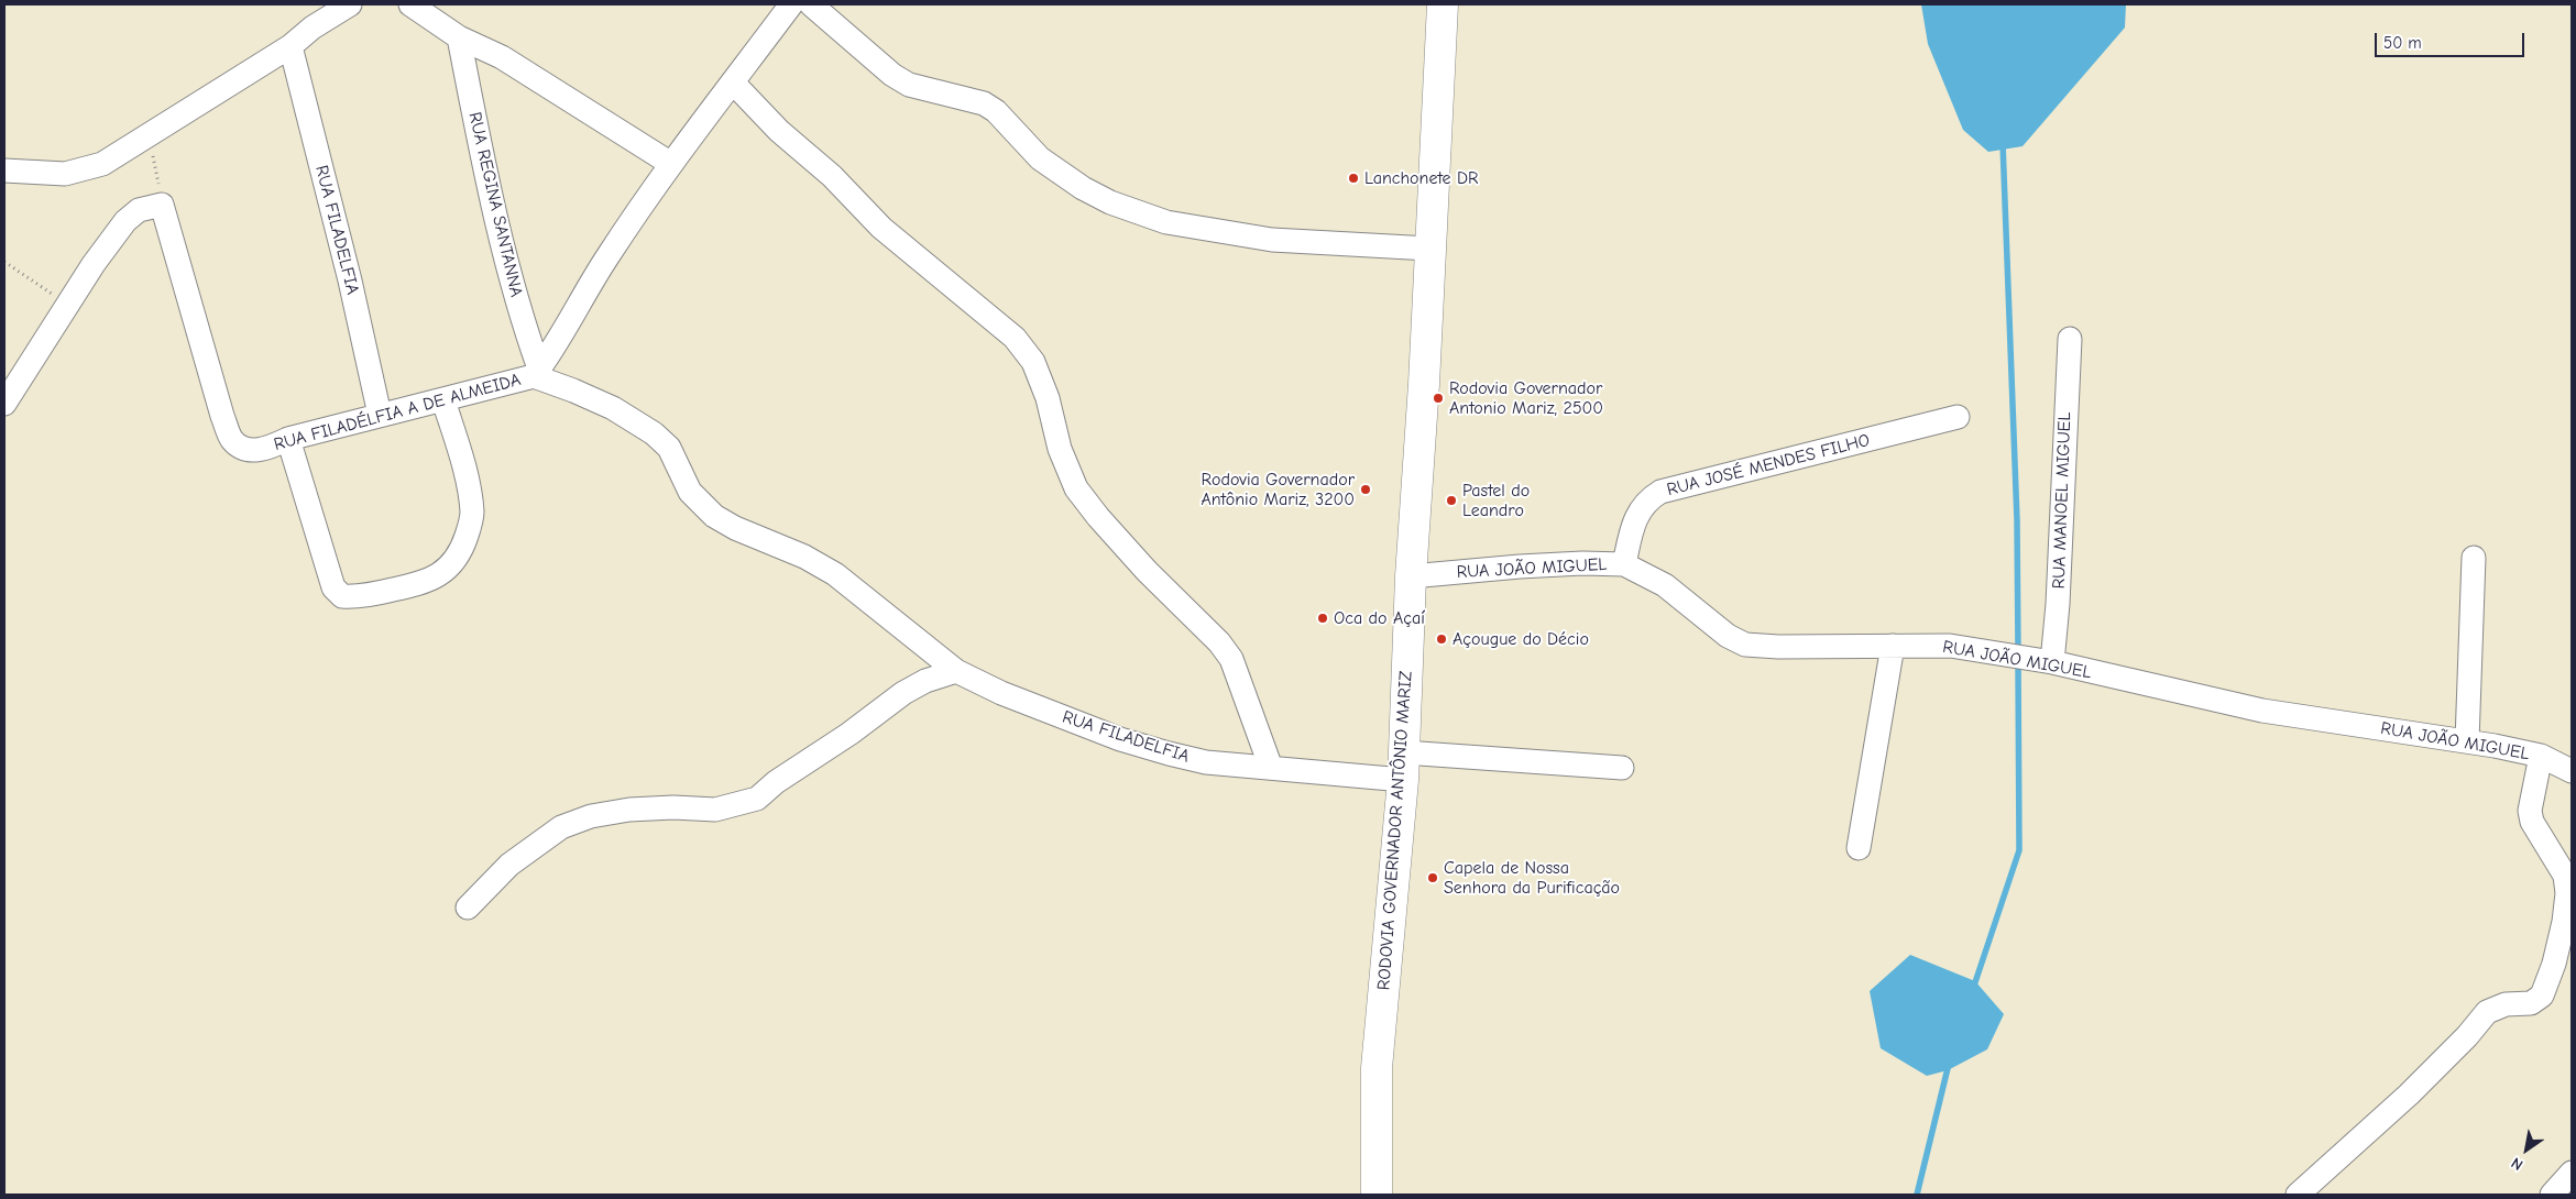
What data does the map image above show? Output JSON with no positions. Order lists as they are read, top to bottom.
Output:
{
  "streets": {
    "highway": ["RODOVIA GOVERNADOR ANTÔNIO MARIZ"],
    "street": [
      "RUA REGINA SANTANNA",
      "RUA FILADELFIA",
      "RUA FILADÉLFIA A DE ALMEIDA",
      "RUA JOSÉ MENDES FILHO",
      "RUA MANOEL MIGUEL",
      "RUA JOÃO MIGUEL"
    ]
  },
  "crossings": [
    ["RUA REGINA SANTANNA", "RUA FILADÉLFIA A DE ALMEIDA"],
    ["RUA FILADELFIA", "RUA FILADÉLFIA A DE ALMEIDA"],
    ["RUA FILADELFIA", "RODOVIA GOVERNADOR ANTÔNIO MARIZ"],
    ["RUA JOSÉ MENDES FILHO", "RUA JOÃO MIGUEL"],
    ["RUA MANOEL MIGUEL", "RUA JOÃO MIGUEL"],
    ["RUA JOÃO MIGUEL", "RODOVIA GOVERNADOR ANTÔNIO MARIZ"]
  ],
  "places": [
    "Lanchonete DR",
    "Rodovia Governador Antonio Mariz, 2500",
    "Rodovia Governador Antônio Mariz, 3200",
    "Pastel do Leandro",
    "Oca do Açaí",
    "Açougue do Décio",
    "Capela de Nossa Senhora da Purificação"
  ],
  "scale_bar": "50 m",
  "north": "bottom left"
}
